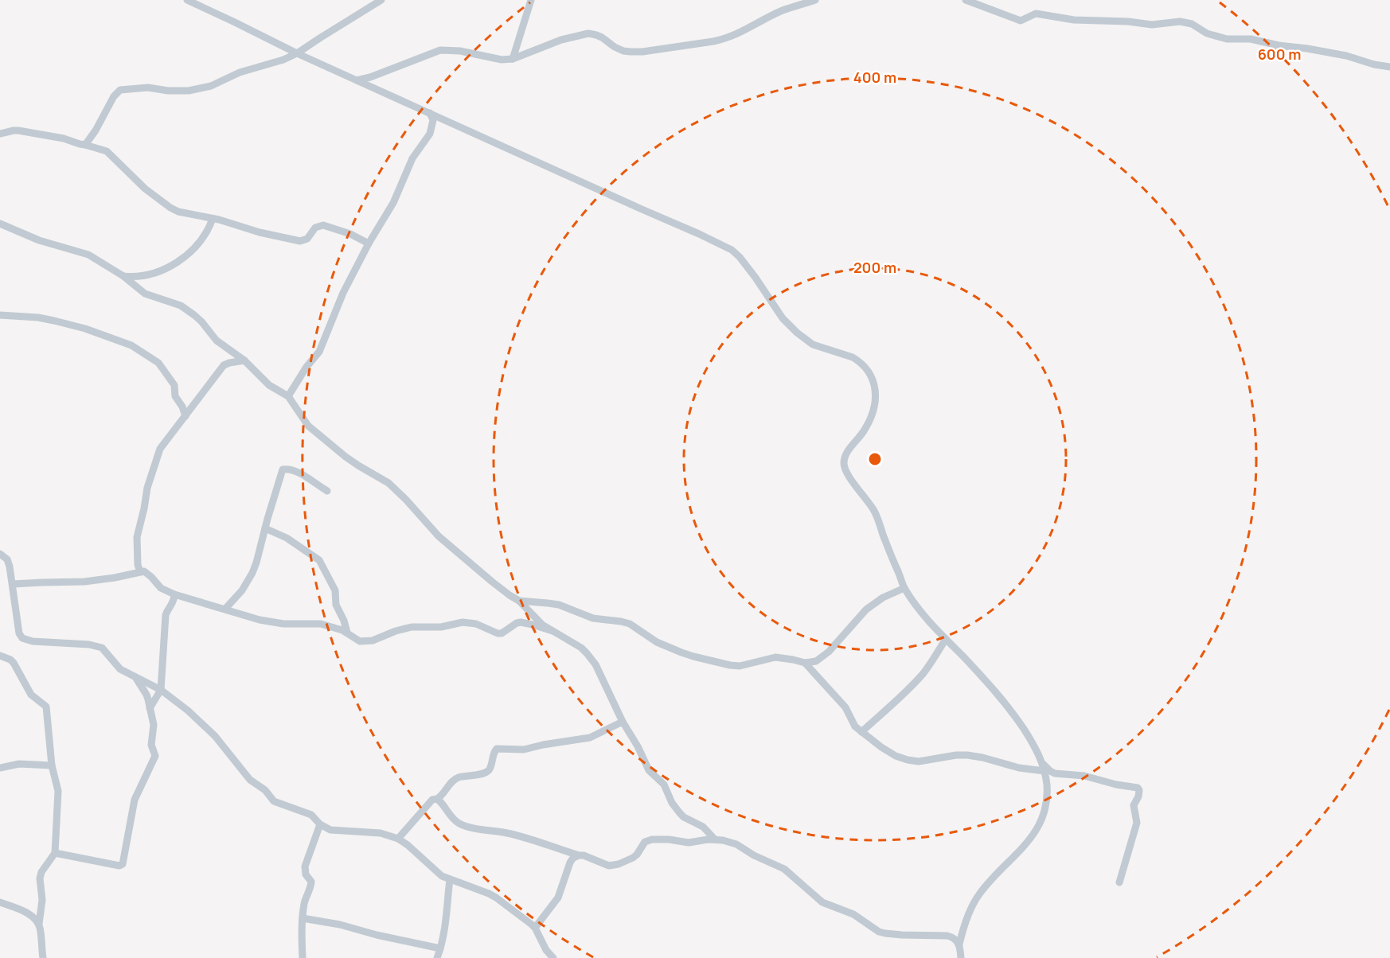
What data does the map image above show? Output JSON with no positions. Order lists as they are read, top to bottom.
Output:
{
  "rings": ["600 m", "400 m", "200 m"]
}
